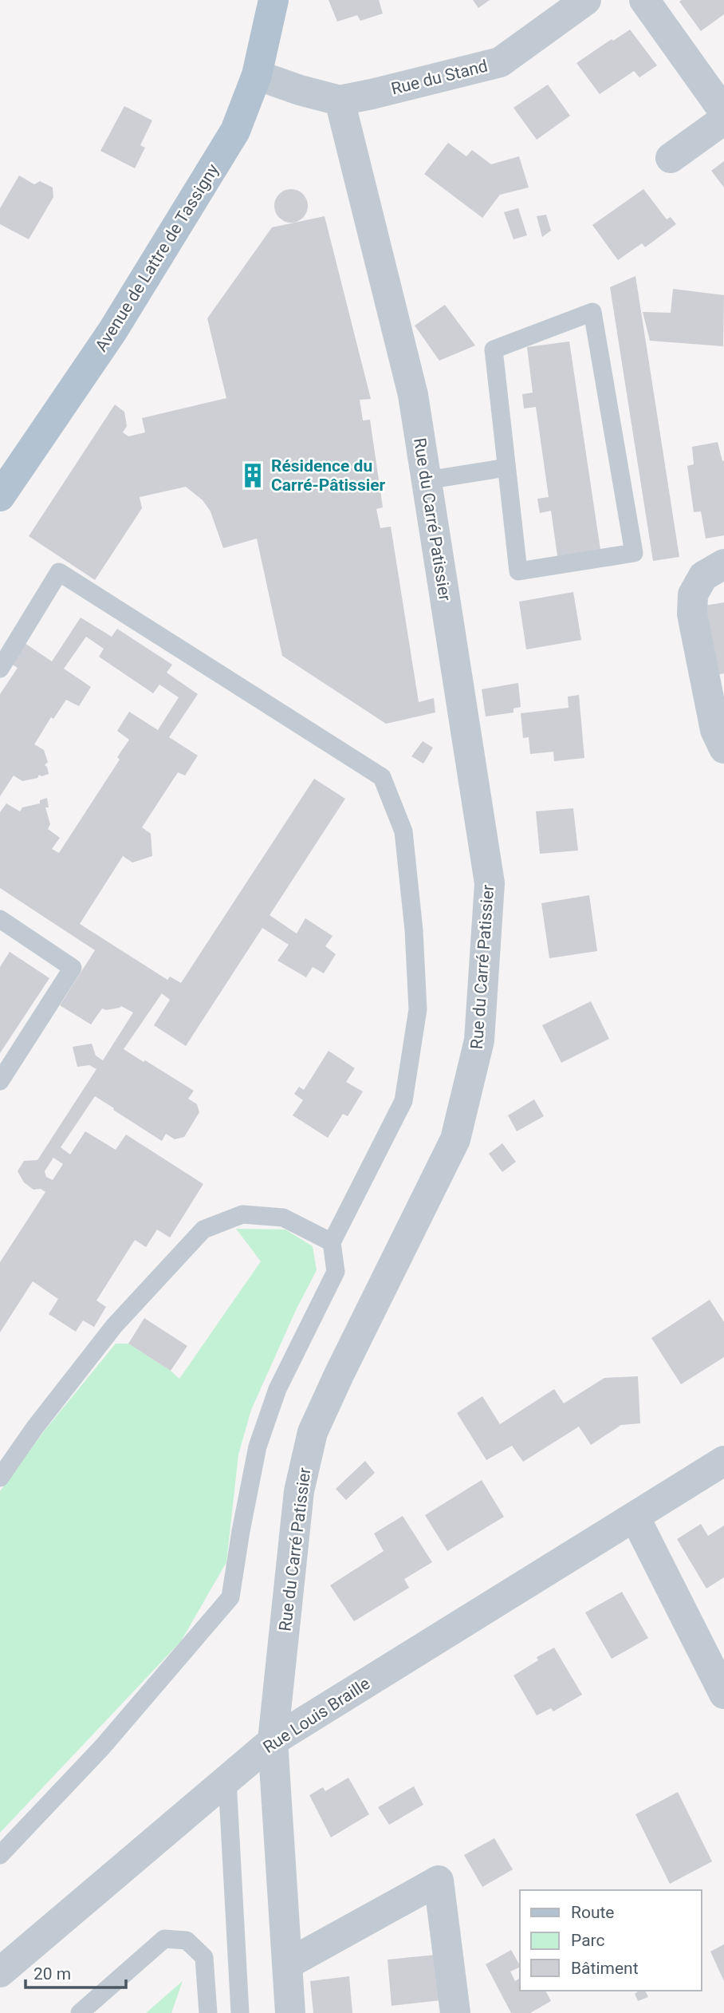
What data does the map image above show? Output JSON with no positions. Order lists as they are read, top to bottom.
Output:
{
  "streets": {
    "main road": ["Avenue de Lattre de Tassigny"],
    "street": ["Rue du Stand", "Rue du Carré Patissier", "Rue Louis Braille"]
  },
  "crossings": [
    ["Rue du Stand", "Rue du Carré Patissier"],
    ["Rue du Carré Patissier", "Rue Louis Braille"]
  ],
  "places": {
    "building": ["Résidence du Carré-Pâtissier"]
  },
  "legend": ["Route", "Parc", "Bâtiment"],
  "scale_bar": "20 m"
}
